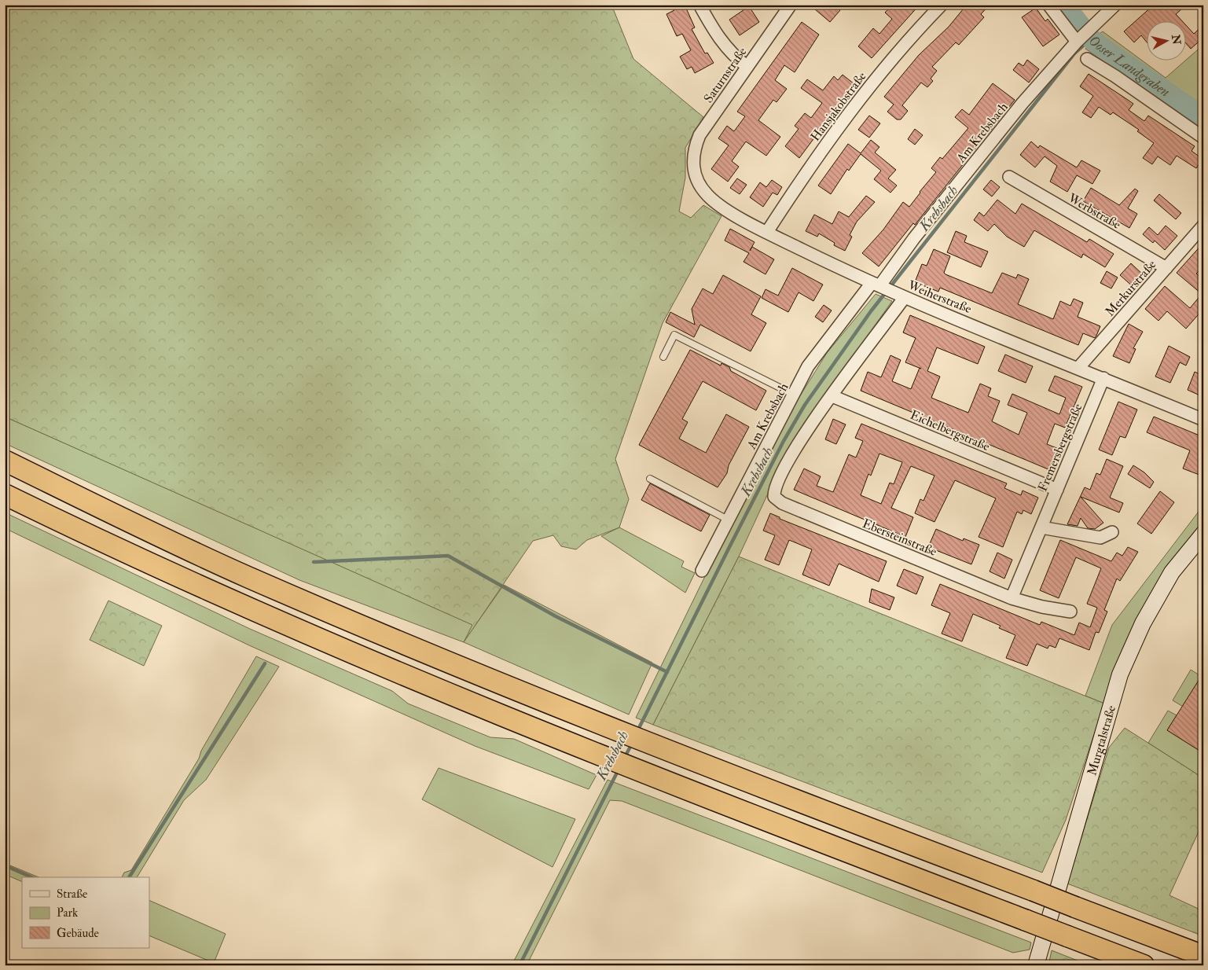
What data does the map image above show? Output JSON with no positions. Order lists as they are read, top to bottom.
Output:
{
  "streets": {
    "main road": ["Murgtalstraße"],
    "street": [
      "Saturnstraße",
      "Hansjakobstraße",
      "Am Krebsbach",
      "Werbstraße",
      "Merkurstraße",
      "Weiherstraße",
      "Eichelbergstraße",
      "Fremersbergstraße",
      "Ebersteinstraße"
    ]
  },
  "crossings": [
    ["Saturnstraße", "Weiherstraße"],
    ["Hansjakobstraße", "Weiherstraße"],
    ["Am Krebsbach", "Weiherstraße"],
    ["Werbstraße", "Merkurstraße"],
    ["Merkurstraße", "Weiherstraße"],
    ["Weiherstraße", "Fremersbergstraße"],
    ["Eichelbergstraße", "Fremersbergstraße"],
    ["Eichelbergstraße", "Ebersteinstraße"],
    ["Fremersbergstraße", "Ebersteinstraße"]
  ],
  "water": ["Ooser Landgraben", "Krebsbach"],
  "legend": ["Straße", "Park", "Gebäude"],
  "north": "right"
}
